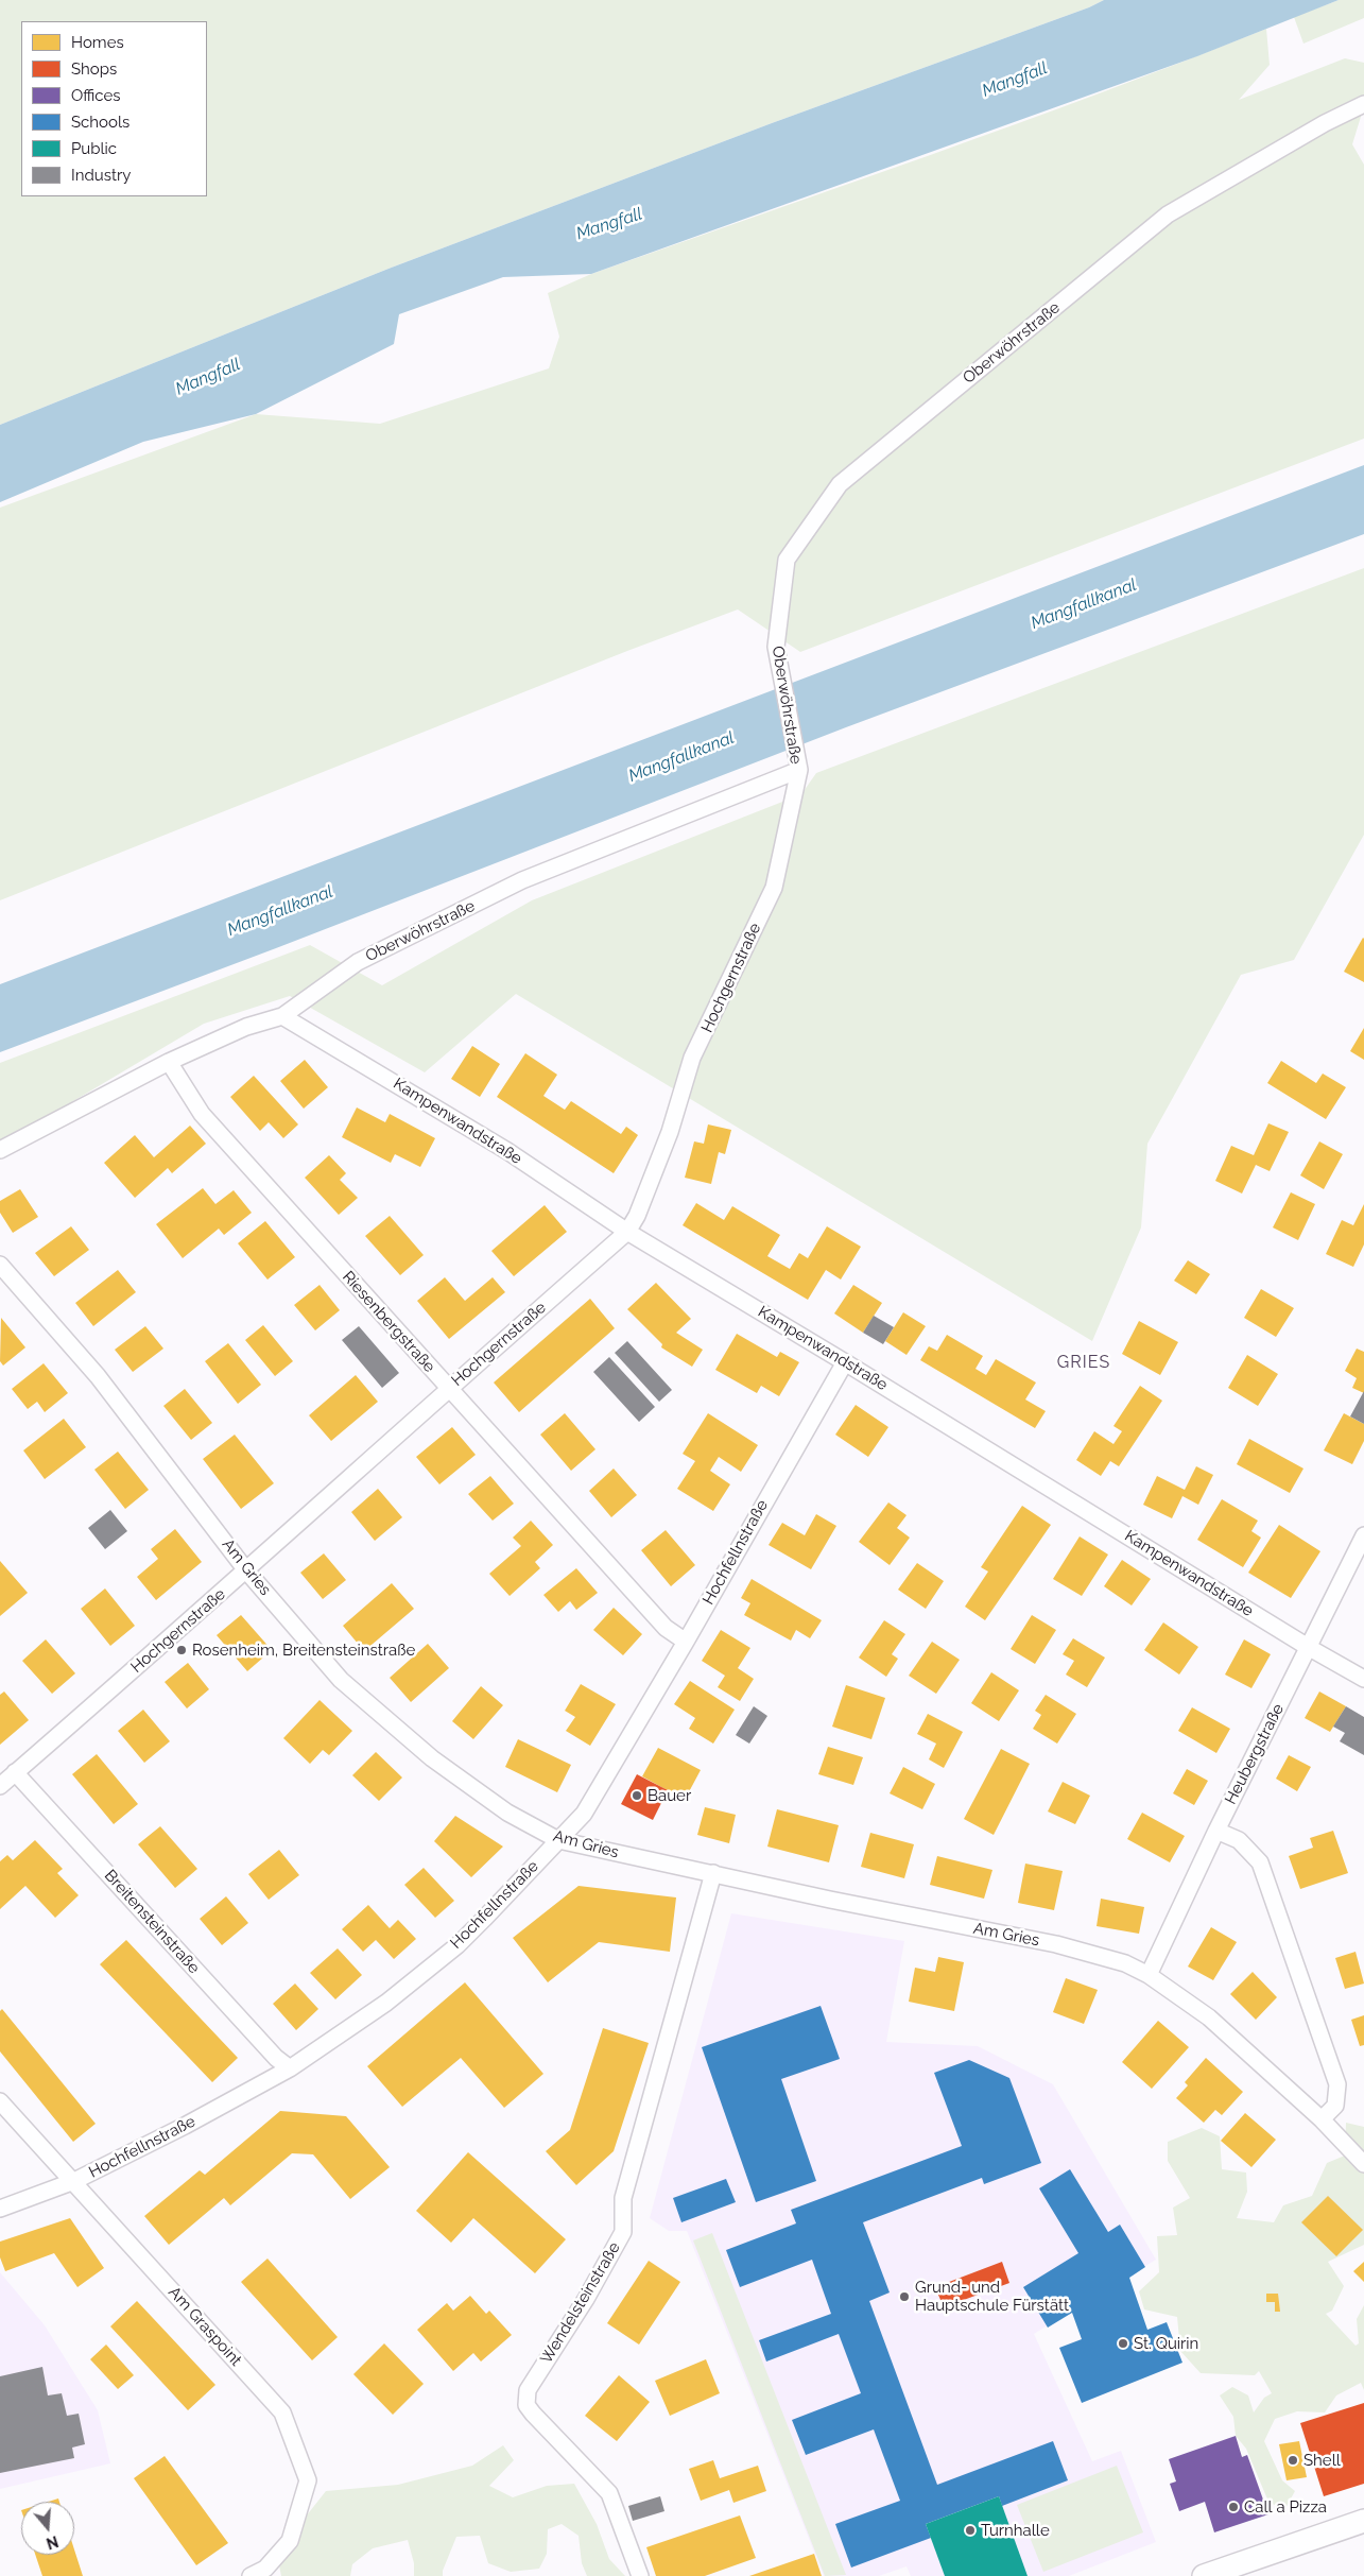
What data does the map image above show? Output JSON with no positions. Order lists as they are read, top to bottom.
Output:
{
  "streets": {
    "street": [
      "Oberwöhrstraße",
      "Hochgernstraße",
      "Kampenwandstraße",
      "Riesenbergstraße",
      "Hochfellnstraße",
      "Am Gries",
      "Heubergstraße",
      "Breitensteinstraße",
      "Wendelsteinstraße",
      "Am Graspoint"
    ]
  },
  "crossings": [
    ["Oberwöhrstraße", "Hochgernstraße"],
    ["Oberwöhrstraße", "Kampenwandstraße"],
    ["Oberwöhrstraße", "Riesenbergstraße"],
    ["Hochgernstraße", "Kampenwandstraße"],
    ["Hochgernstraße", "Riesenbergstraße"],
    ["Hochgernstraße", "Am Gries"],
    ["Hochgernstraße", "Breitensteinstraße"],
    ["Kampenwandstraße", "Hochfellnstraße"],
    ["Kampenwandstraße", "Heubergstraße"],
    ["Riesenbergstraße", "Hochfellnstraße"],
    ["Hochfellnstraße", "Am Gries"],
    ["Hochfellnstraße", "Breitensteinstraße"],
    ["Hochfellnstraße", "Am Graspoint"],
    ["Am Gries", "Heubergstraße"],
    ["Am Gries", "Wendelsteinstraße"]
  ],
  "districts": ["GRIES"],
  "water": ["Mangfall", "Mangfallkanal"],
  "places": [
    "Rosenheim, Breitensteinstraße",
    "Bauer",
    "Grund- und Hauptschule Fürstätt",
    "St. Quirin",
    "Shell",
    "Call a Pizza",
    "Turnhalle"
  ],
  "legend": [
    "Homes",
    "Shops",
    "Offices",
    "Schools",
    "Public",
    "Industry"
  ],
  "north": "bottom"
}
